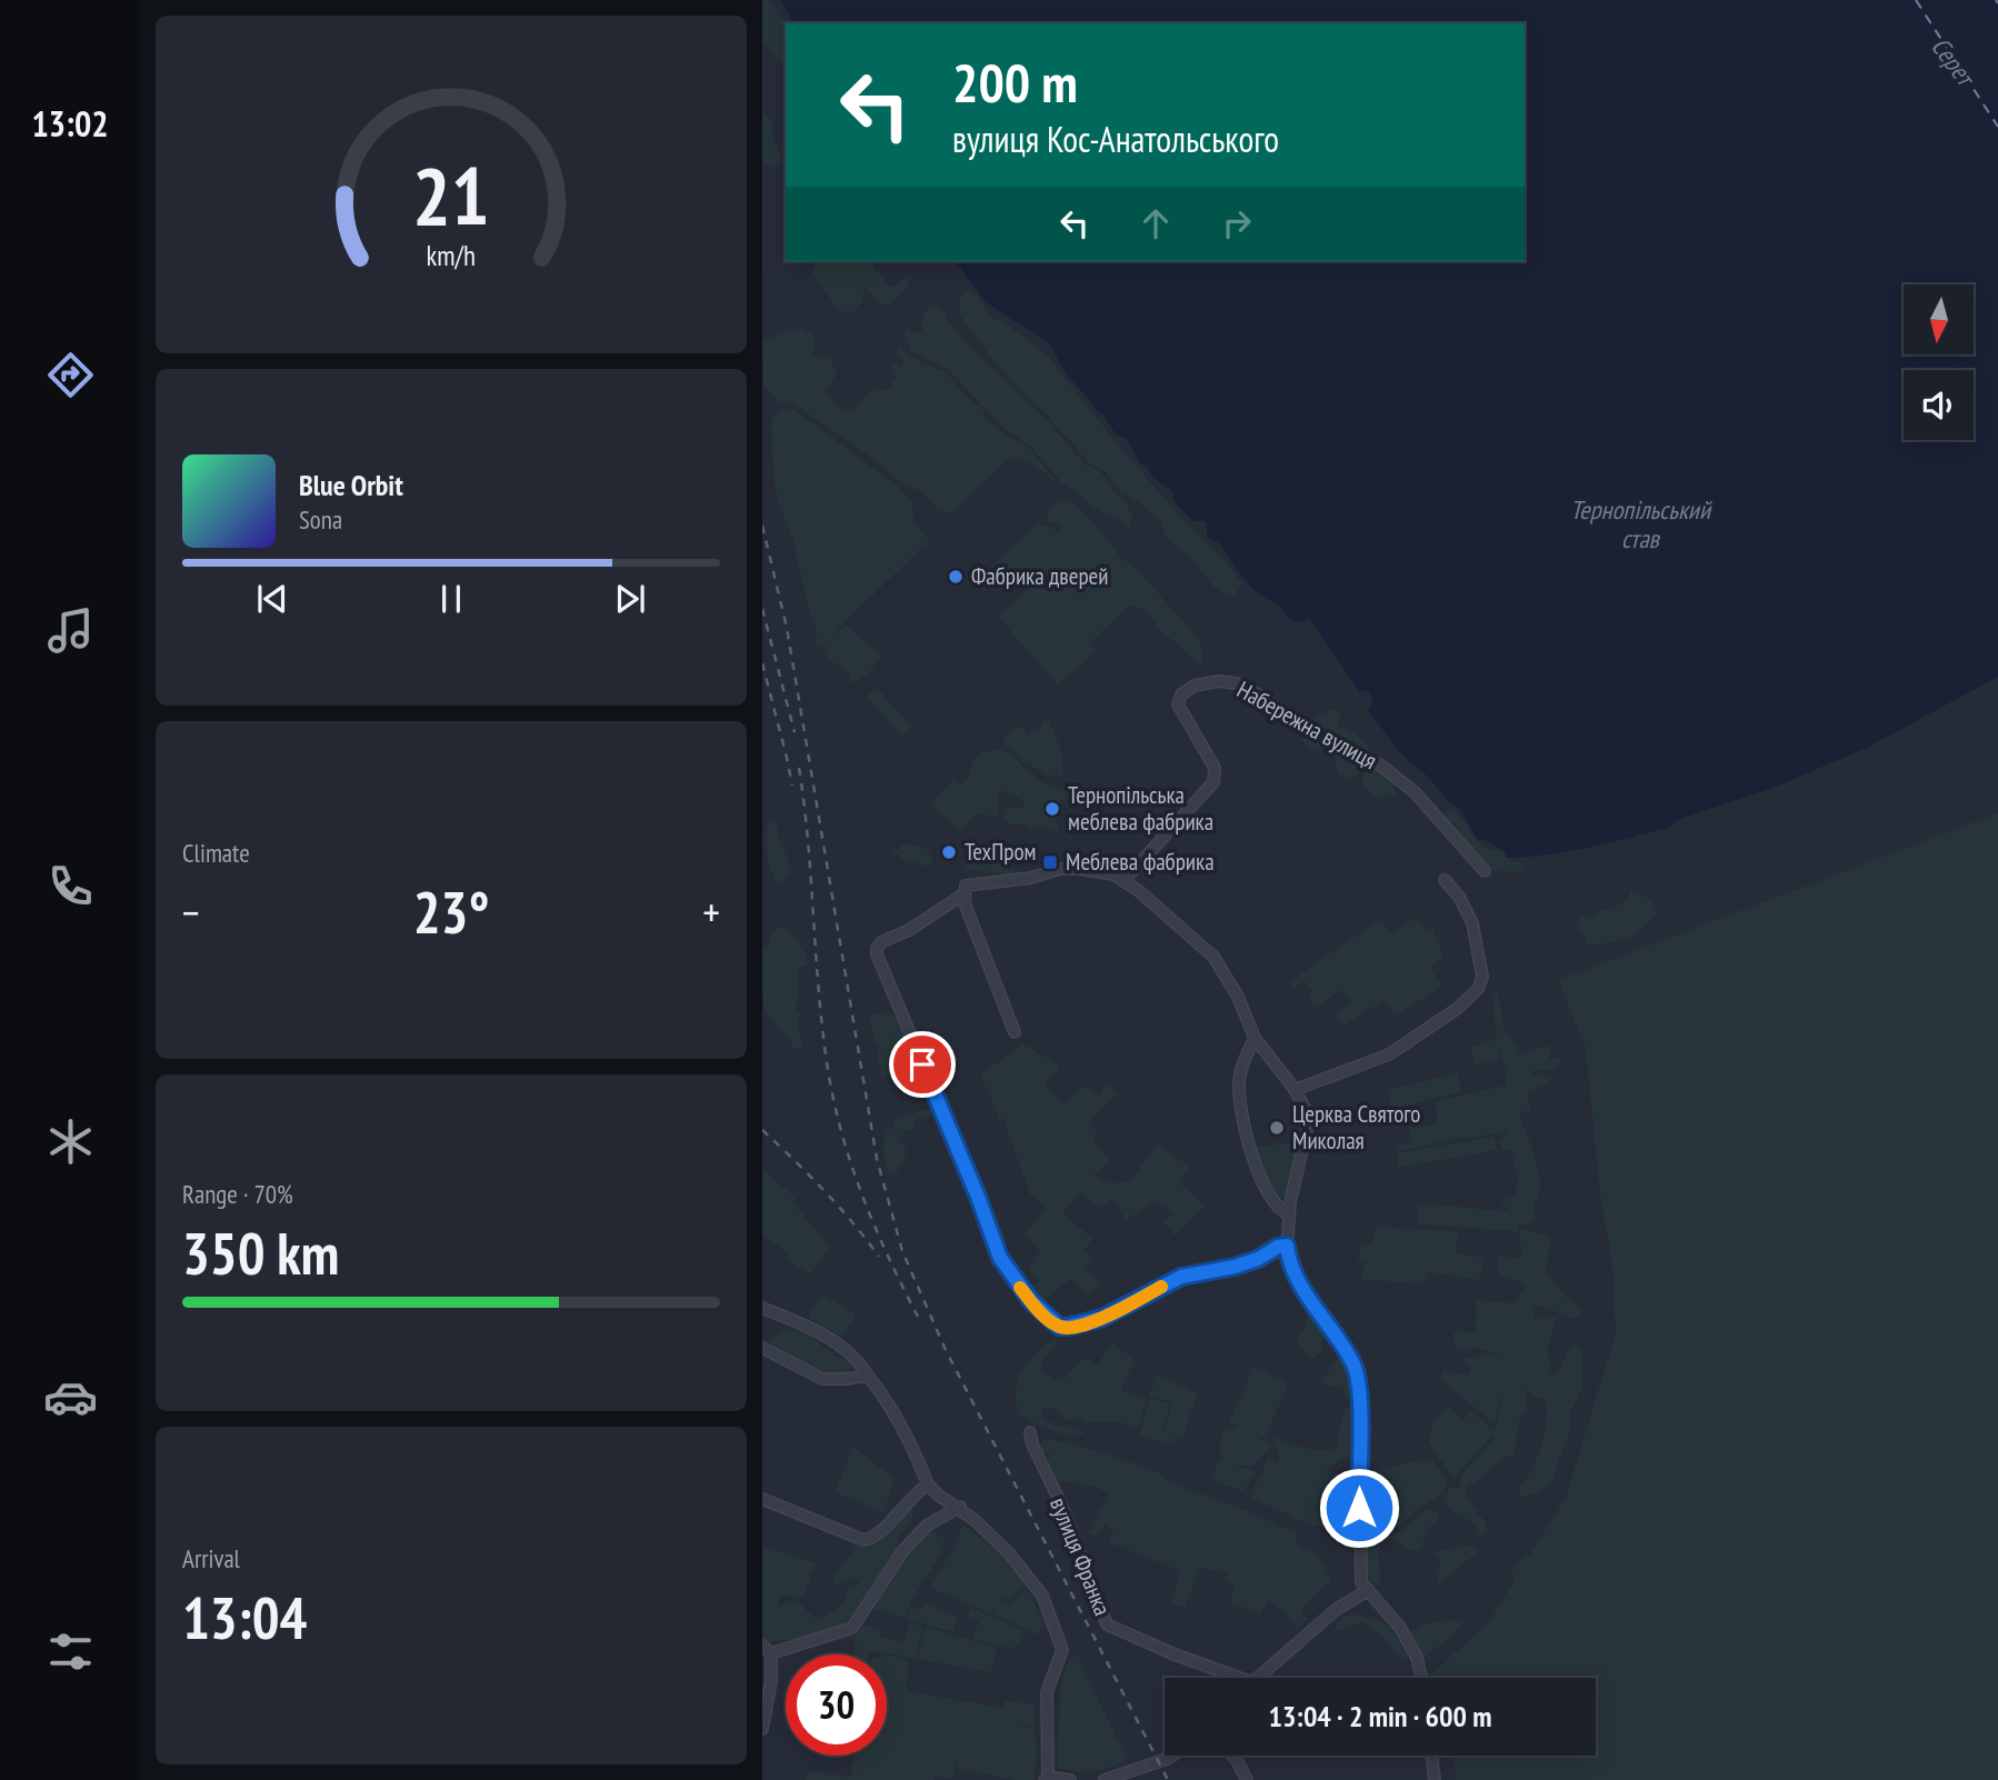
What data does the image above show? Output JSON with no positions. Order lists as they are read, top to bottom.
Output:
{
  "streets": {
    "street": ["Набережна вулиця", "вулиця Франка"]
  },
  "water": ["Серет", "Тернопільський став"],
  "places": {
    "other": [
      "Фабрика дверей",
      "Тернопільська меблева фабрика",
      "ТехПром",
      "Церква Святого Миколая"
    ],
    "transit": ["Меблева фабрика"]
  },
  "north": "bottom",
  "page": {
    "tabs": "13:02",
    "turn": ["200 m", "вулиця Кос-Анатольського"],
    "song": ["Blue Orbit", "Sona"],
    "tile": [
      "Climate",
      ["Range · 70%", "350 km"],
      ["Arrival", "13:04"]
    ],
    "heat": ["−", "23°", "+"],
    "limit": "30",
    "trip": "13:04 · 2 min · 600 m",
    "gauge": ["21", "km/h"]
  }
}
